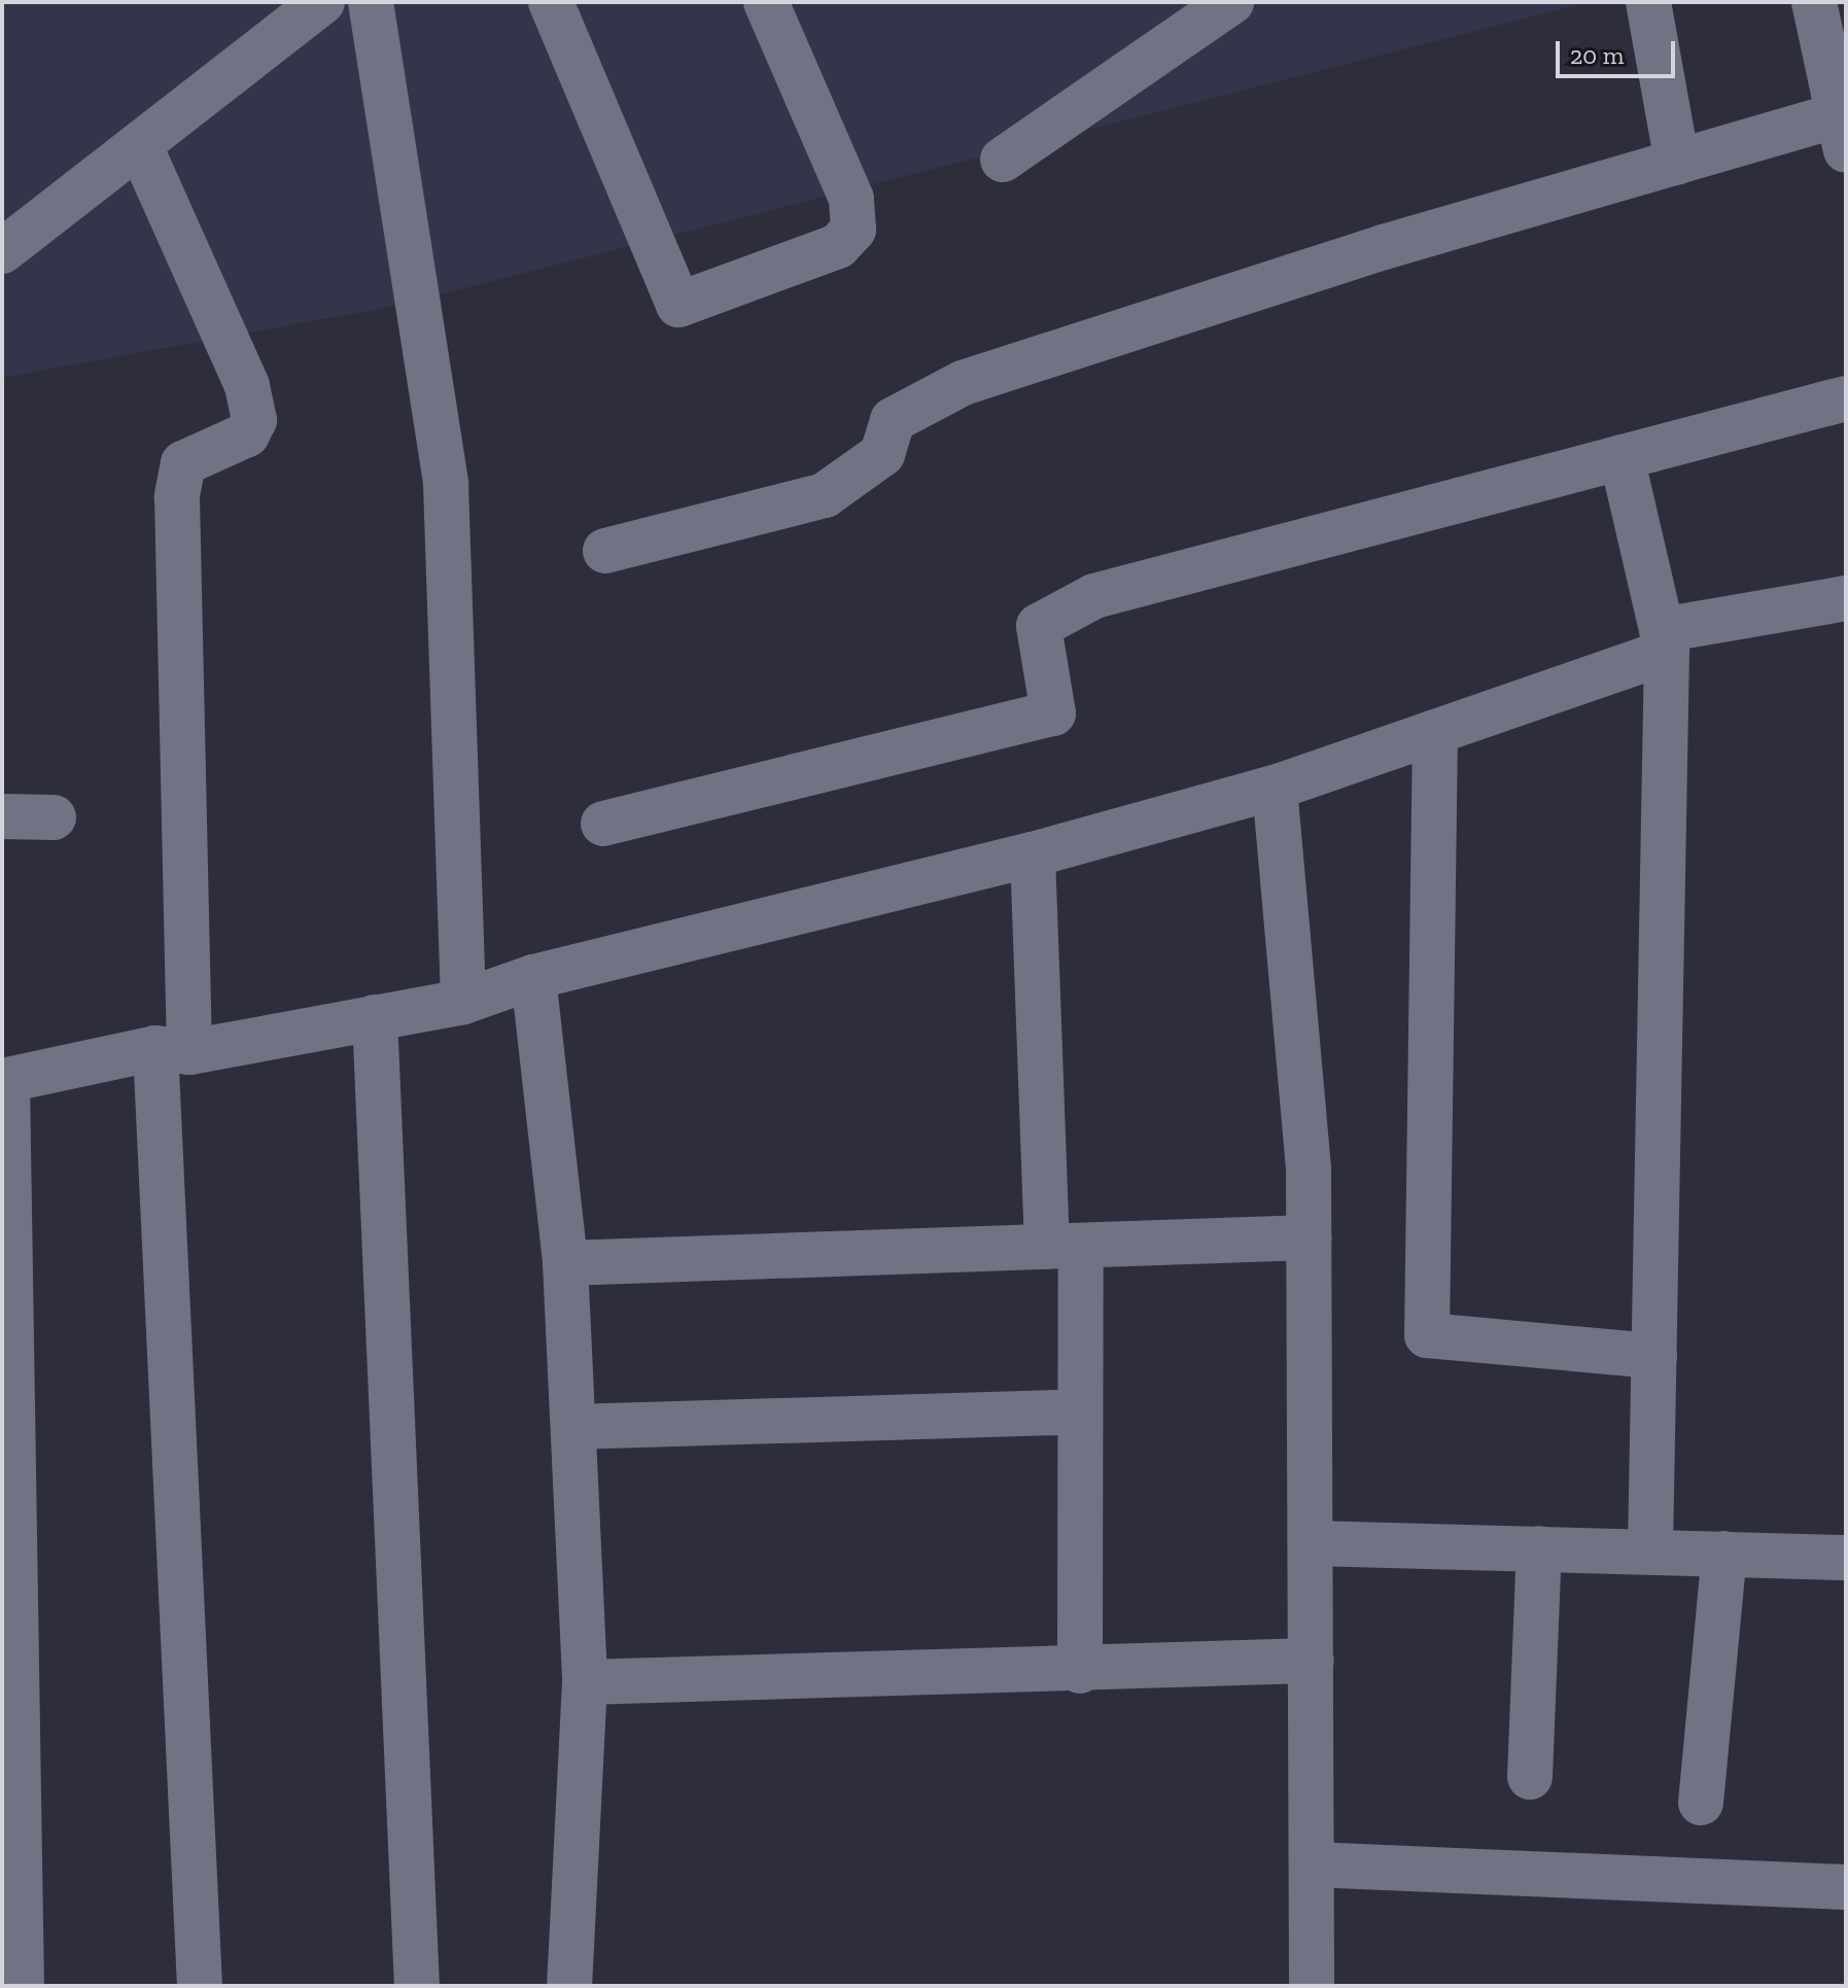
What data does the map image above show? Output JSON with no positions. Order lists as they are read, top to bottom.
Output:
{
  "scale_bar": "20 m"
}
